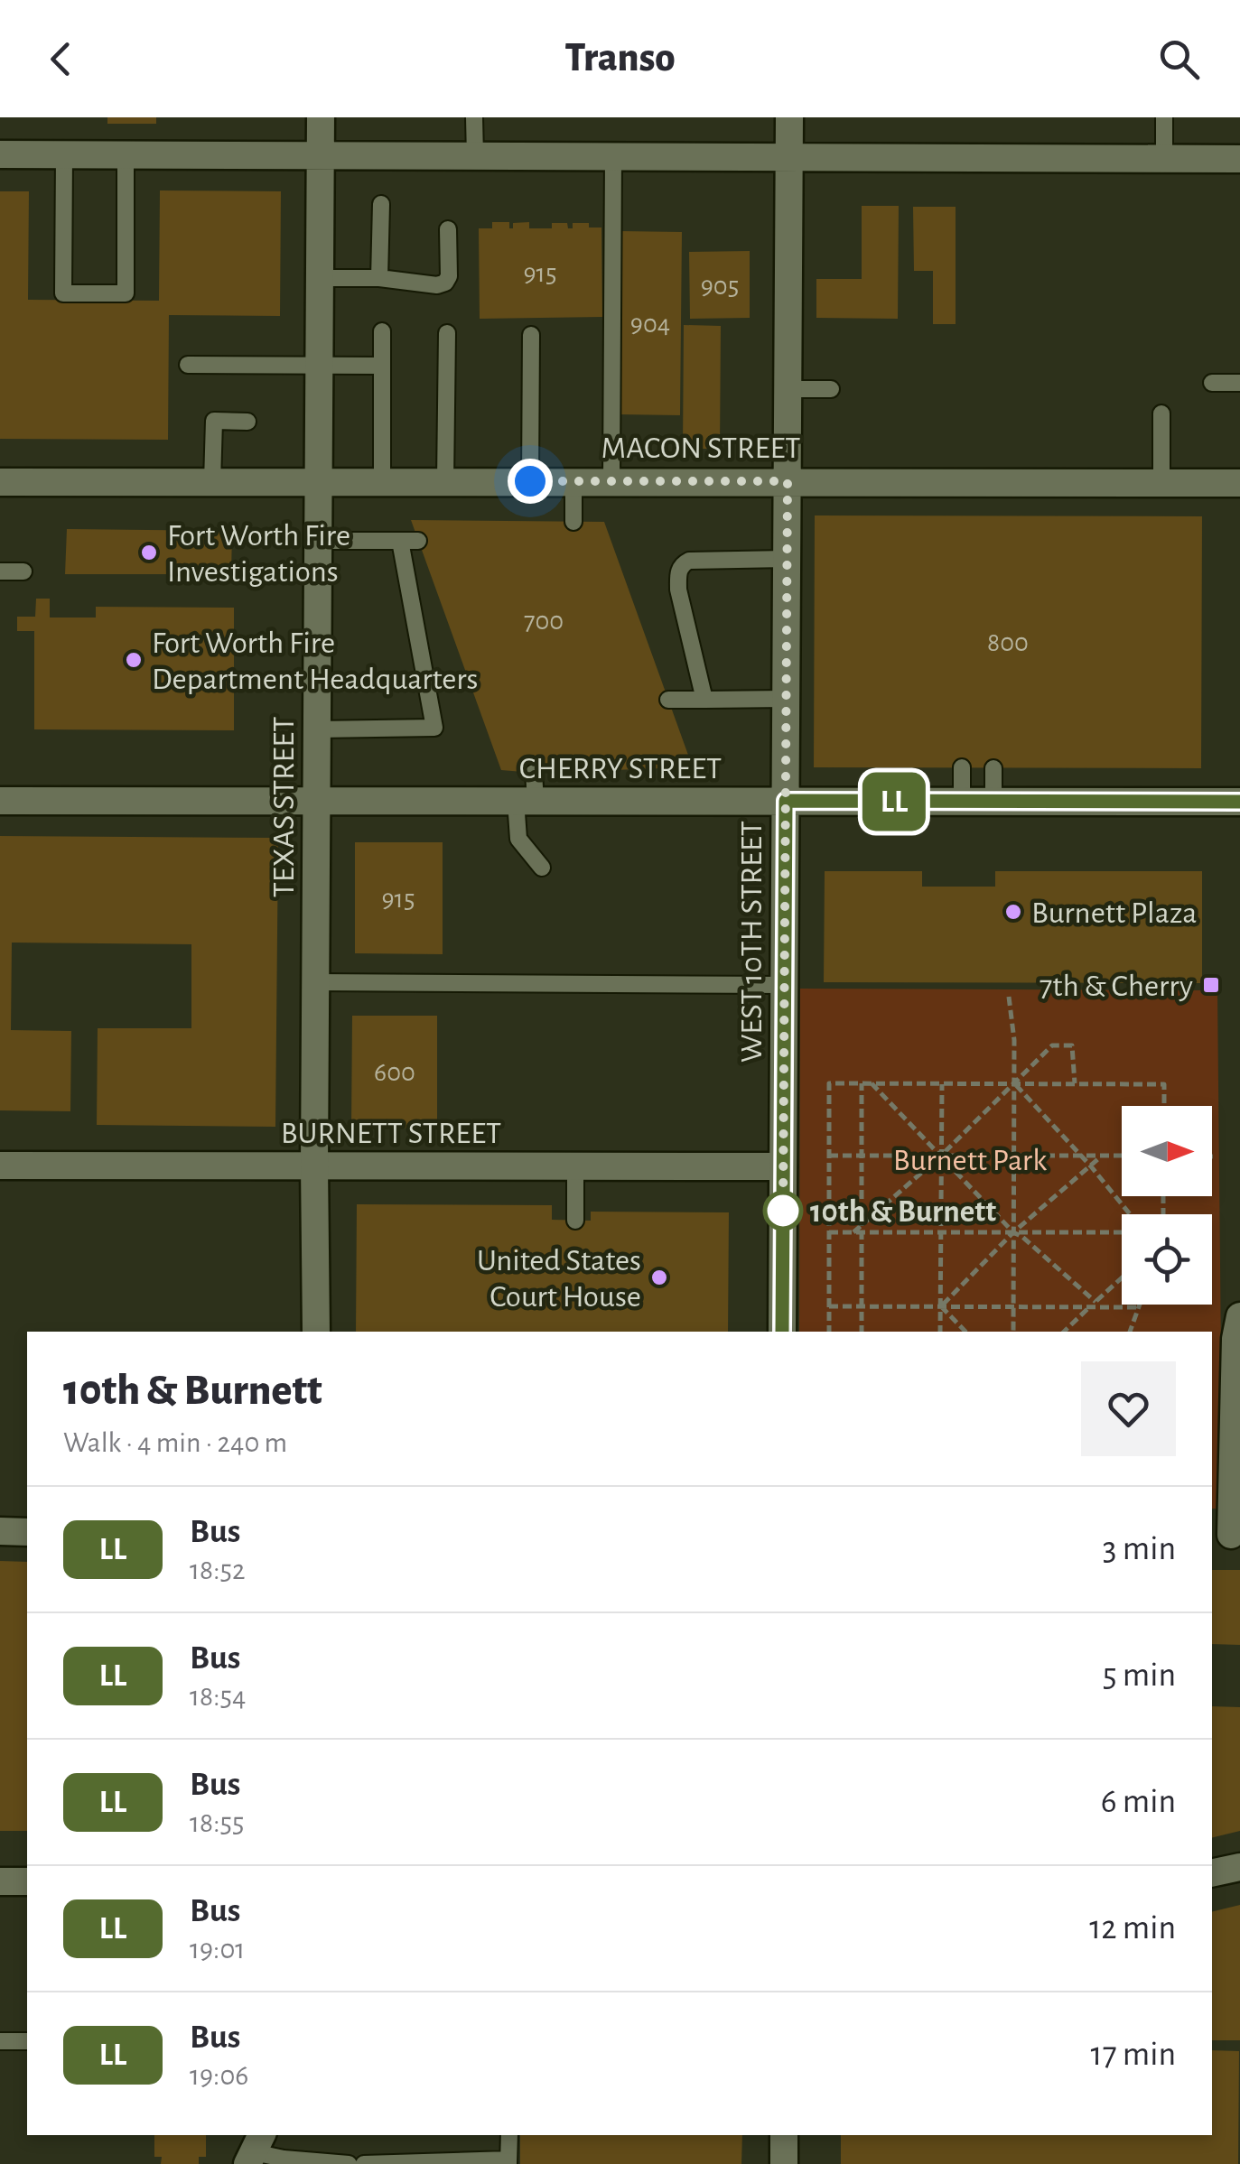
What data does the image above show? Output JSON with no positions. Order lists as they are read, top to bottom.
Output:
{
  "streets": {
    "street": [
      "MACON STREET",
      "CHERRY STREET",
      "TEXAS STREET",
      "WEST 10TH STREET",
      "BURNETT STREET"
    ]
  },
  "crossings": [
    ["MACON STREET", "TEXAS STREET"],
    ["MACON STREET", "WEST 10TH STREET"],
    ["CHERRY STREET", "TEXAS STREET"],
    ["CHERRY STREET", "WEST 10TH STREET"],
    ["TEXAS STREET", "BURNETT STREET"],
    ["WEST 10TH STREET", "BURNETT STREET"]
  ],
  "parks": ["Burnett Park"],
  "places": {
    "other": [
      "Fort Worth Fire Investigations",
      "Fort Worth Fire Department Headquarters",
      "Burnett Plaza",
      "10th & Burnett",
      "United States Court House"
    ],
    "transit": ["7th & Cherry"]
  },
  "lines": ["bus line LL"],
  "house_numbers": [
    "915",
    "905",
    "904",
    "700",
    "800",
    "915",
    "600"
  ],
  "north": "right",
  "page": {
    "header": "Transo",
    "on_map": "LL",
    "heading": ["10th & Burnett", "Walk · 4 min · 240 m"],
    "list": [
      {
        "mark": "LL",
        "name": "Bus",
        "note": "18:52",
        "value": "3 min"
      },
      {
        "mark": "LL",
        "name": "Bus",
        "note": "18:54",
        "value": "5 min"
      },
      {
        "mark": "LL",
        "name": "Bus",
        "note": "18:55",
        "value": "6 min"
      },
      {
        "mark": "LL",
        "name": "Bus",
        "note": "19:01",
        "value": "12 min"
      },
      {
        "mark": "LL",
        "name": "Bus",
        "note": "19:06",
        "value": "17 min"
      }
    ]
  }
}
